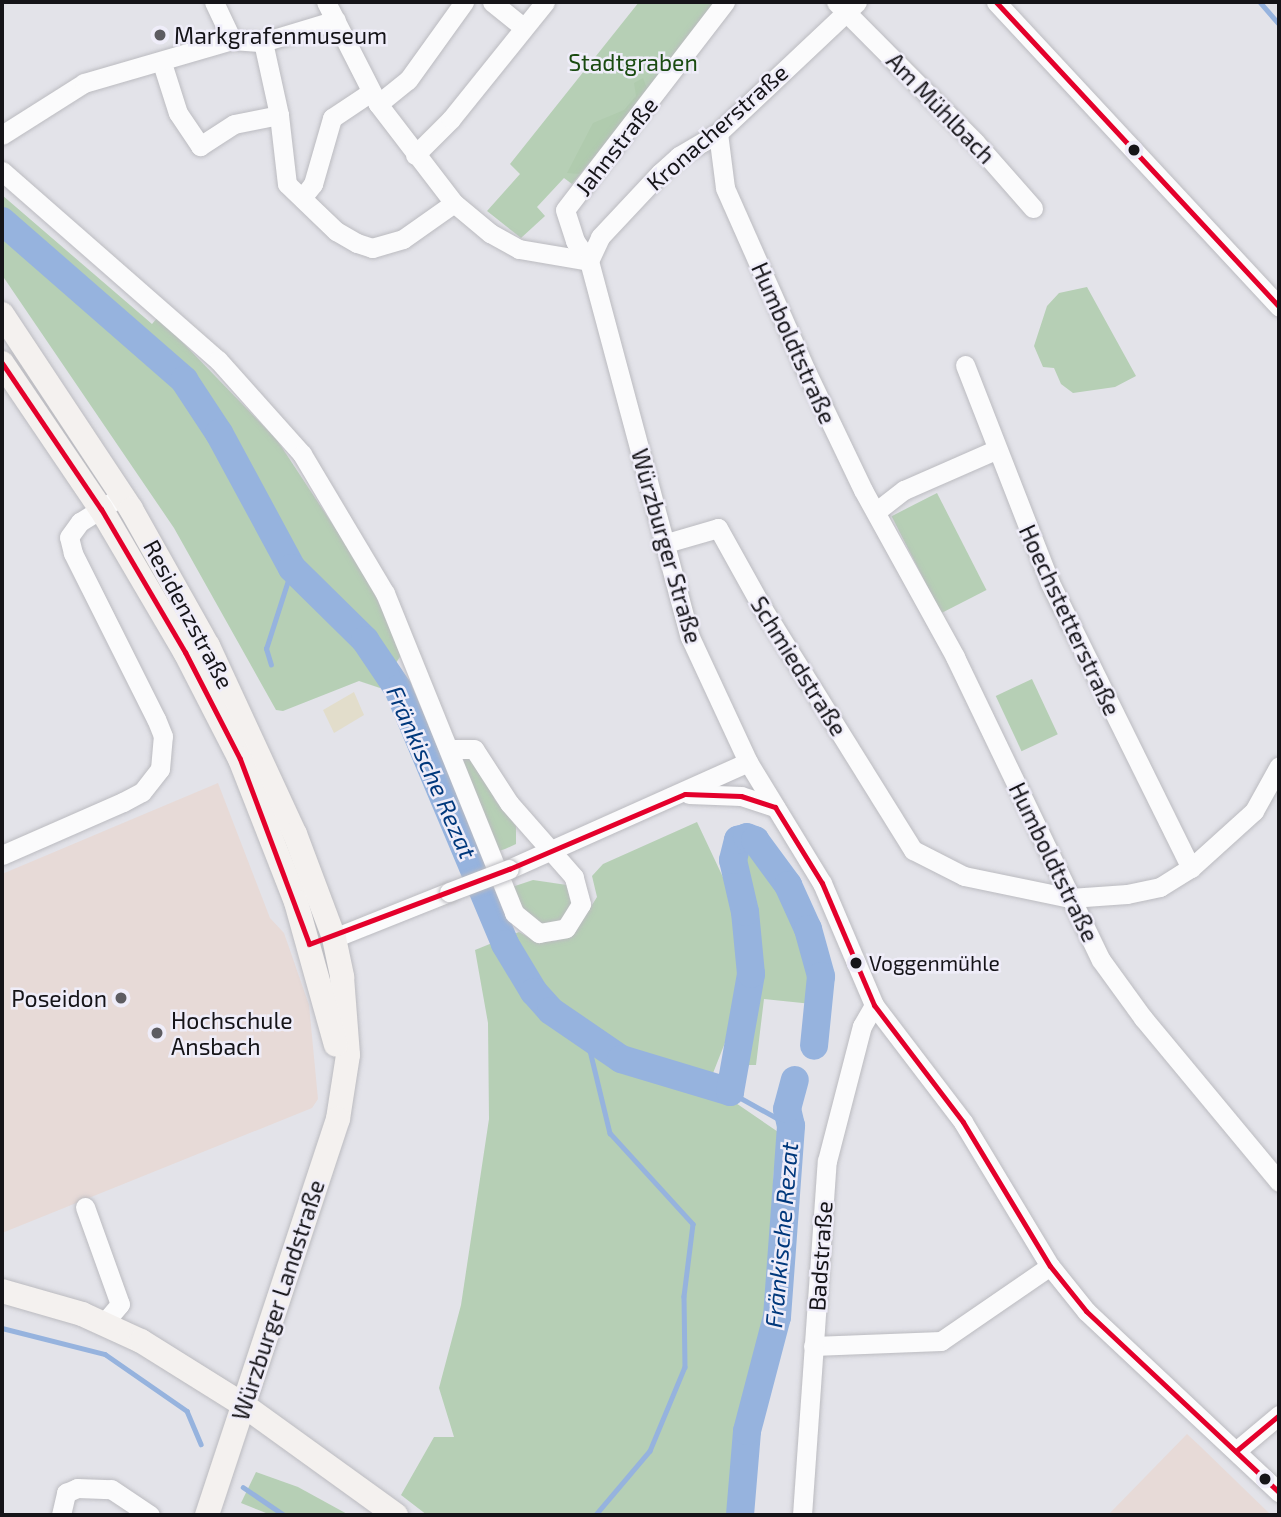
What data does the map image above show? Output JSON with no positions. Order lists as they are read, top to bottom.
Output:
{
  "streets": {
    "main road": ["Residenzstraße", "Würzburger Landstraße"],
    "street": [
      "Am Mühlbach",
      "Kronacherstraße",
      "Jahnstraße",
      "Humboldtstraße",
      "Würzburger Straße",
      "Hoechstetterstraße",
      "Schmiedstraße",
      "Badstraße"
    ]
  },
  "crossings": [
    ["Am Mühlbach", "Kronacherstraße"],
    ["Kronacherstraße", "Jahnstraße"],
    ["Kronacherstraße", "Humboldtstraße"],
    ["Kronacherstraße", "Würzburger Straße"],
    ["Jahnstraße", "Würzburger Straße"],
    ["Humboldtstraße", "Schmiedstraße"],
    ["Würzburger Straße", "Schmiedstraße"],
    ["Würzburger Straße", "Badstraße"],
    ["Residenzstraße", "Würzburger Landstraße"]
  ],
  "water": ["Fränkische Rezat"],
  "parks": ["Stadtgraben"],
  "places": [
    "Markgrafenmuseum",
    "Voggenmühle",
    "Poseidon",
    "Hochschule Ansbach"
  ]
}
